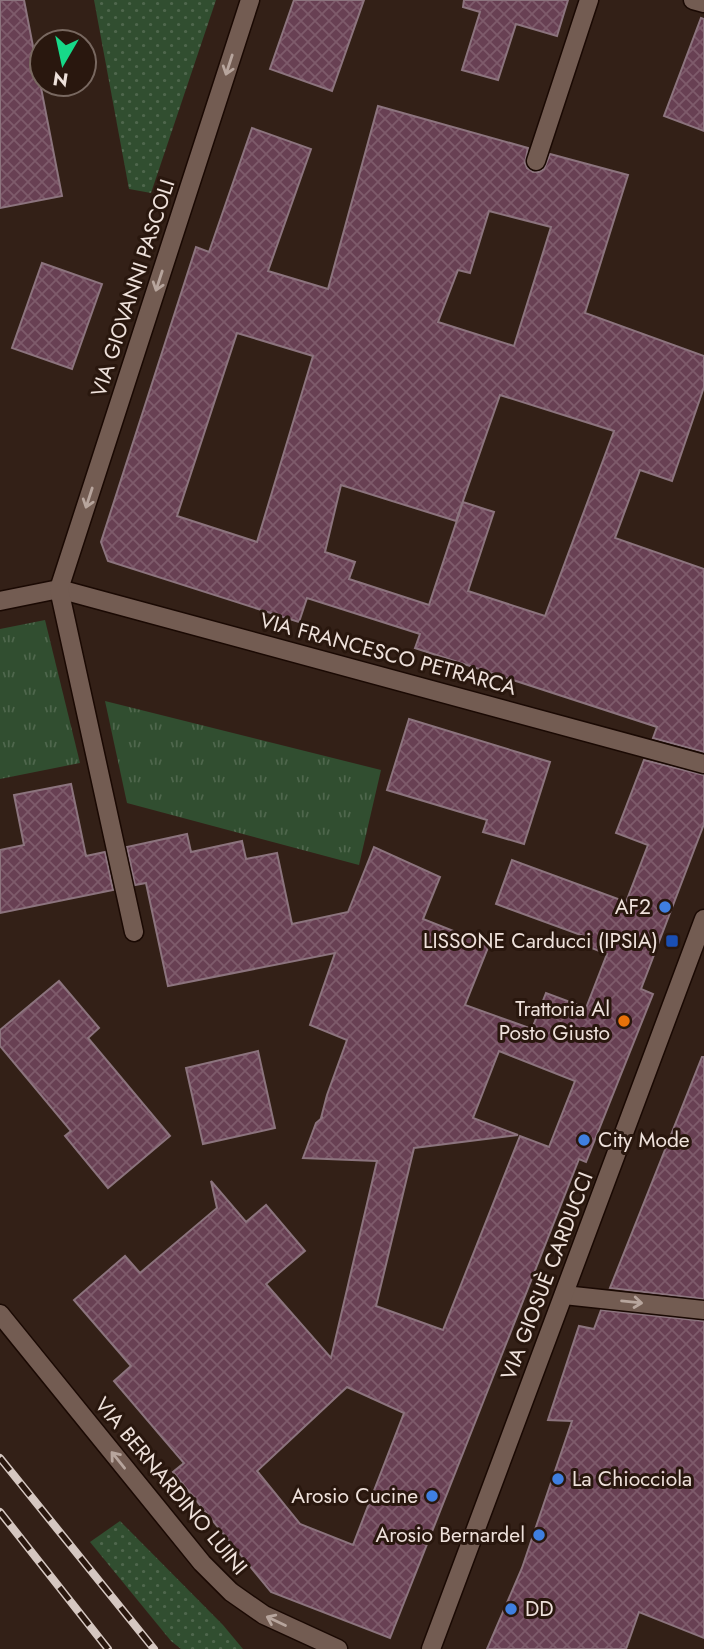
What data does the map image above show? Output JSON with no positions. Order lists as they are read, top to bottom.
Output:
{
  "streets": {
    "street": [
      "VIA GIOVANNI PASCOLI",
      "VIA FRANCESCO PETRARCA",
      "VIA GIOSUÈ CARDUCCI",
      "VIA BERNARDINO LUINI"
    ]
  },
  "crossings": [
    ["VIA GIOVANNI PASCOLI", "VIA FRANCESCO PETRARCA"]
  ],
  "one_way": ["VIA GIOVANNI PASCOLI", "VIA BERNARDINO LUINI"],
  "places": {
    "other": [
      "AF2",
      "Trattoria Al Posto Giusto",
      "City Mode",
      "La Chiocciola",
      "Arosio Cucine",
      "Arosio Bernardel",
      "DD"
    ],
    "transit": ["LISSONE Carducci (IPSIA)"]
  },
  "north": "bottom"
}
